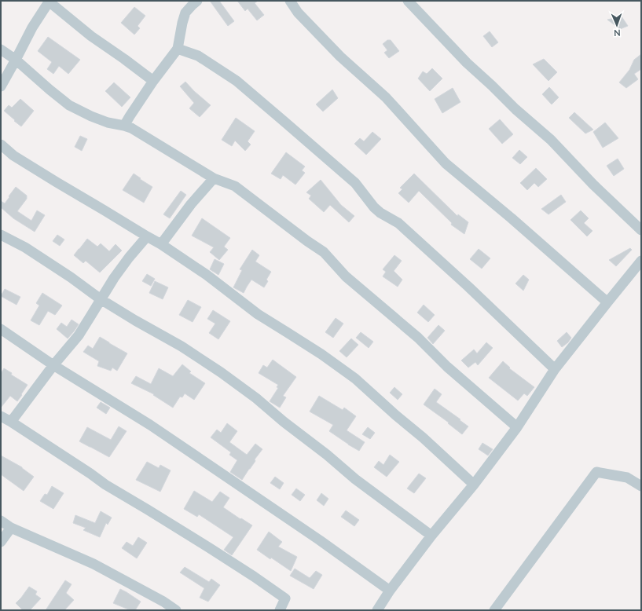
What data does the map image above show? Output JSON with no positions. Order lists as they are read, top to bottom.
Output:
{
  "north": "bottom"
}
